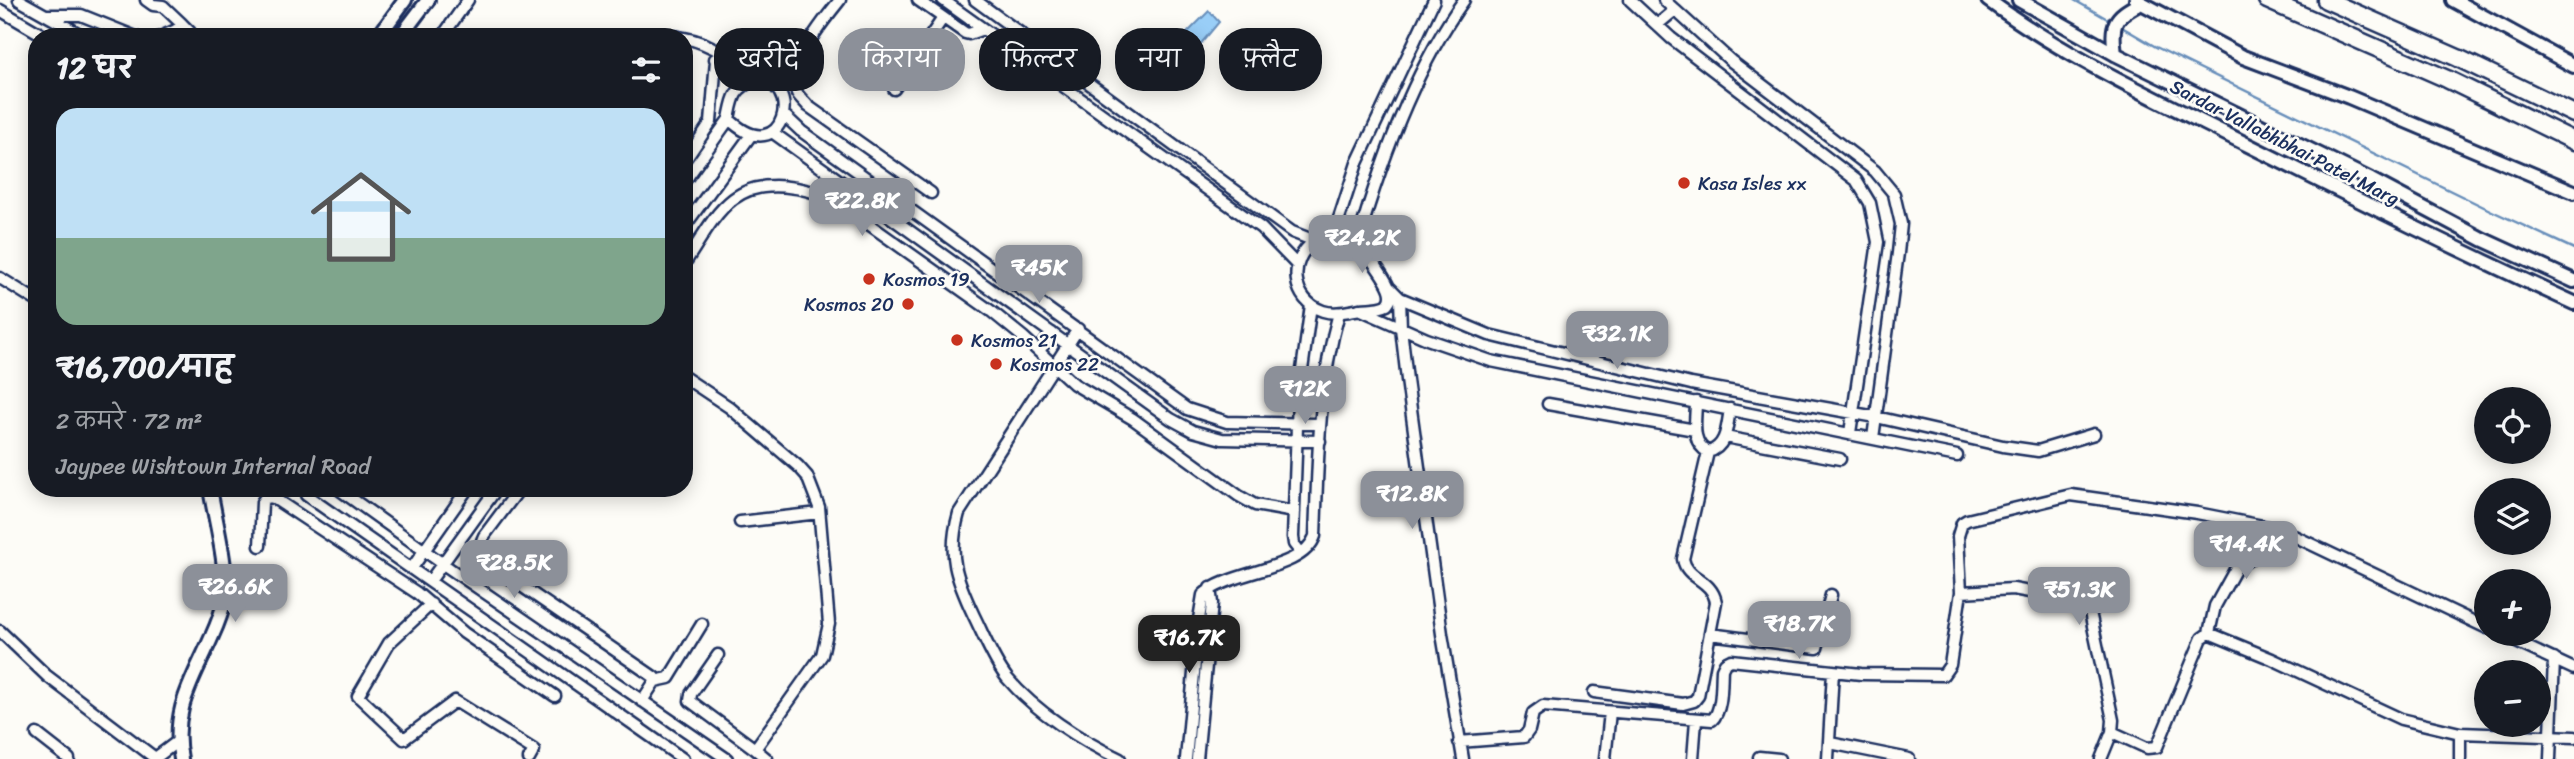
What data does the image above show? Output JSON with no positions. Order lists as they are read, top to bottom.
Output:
{
  "streets": {
    "street": ["Sardar Vallabhbhai Patel Marg"]
  },
  "places": [
    "Kasa Isles xx",
    "Kosmos 19",
    "Kosmos 20",
    "Kosmos 21",
    "Kosmos 22"
  ],
  "page": {
    "chip": [
      "खरीदें",
      "किराया",
      "फ़िल्टर",
      "नया",
      "फ़्लैट"
    ],
    "heading": "12 घर",
    "list": [
      {
        "name": "₹16,700/माह",
        "note": "2 कमरे · 72 m² · Jaypee Wishtown Internal Road"
      }
    ],
    "price": [
      "₹22.8K",
      "₹24.2K",
      "₹45K",
      "₹32.1K",
      "₹12K",
      "₹12.8K",
      "₹14.4K",
      "₹28.5K",
      "₹26.6K",
      "₹51.3K",
      "₹18.7K",
      "₹16.7K"
    ],
    "map_buttons": ["+", "−"]
  }
}
